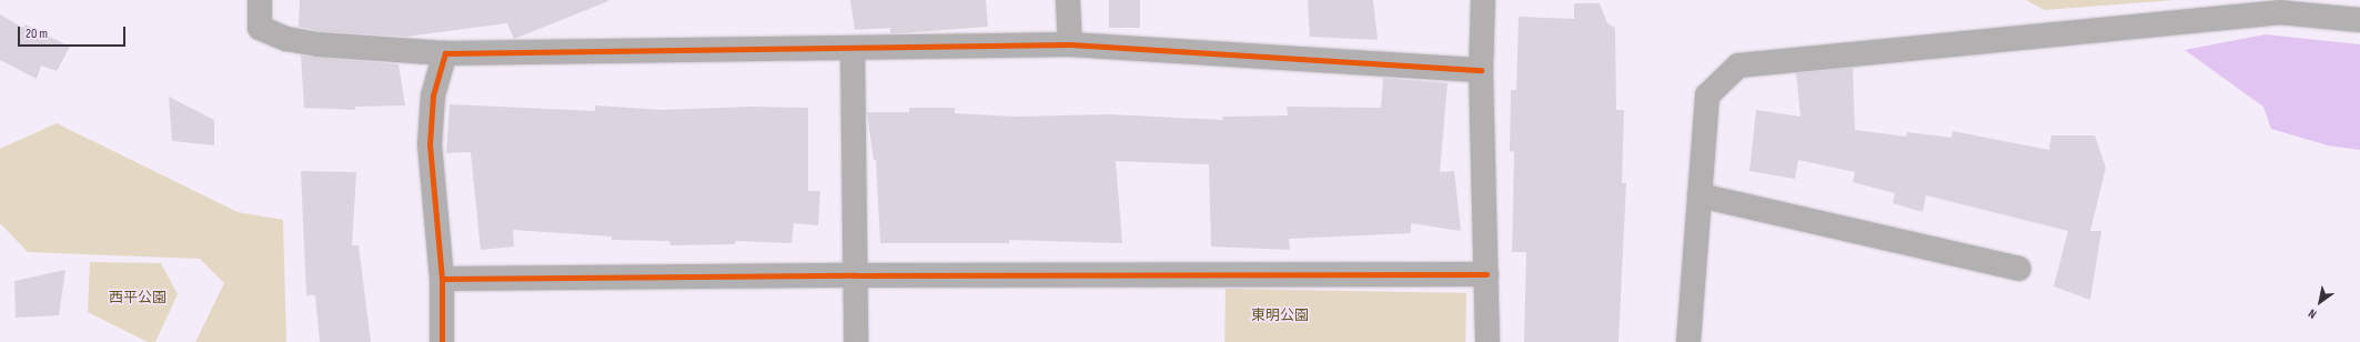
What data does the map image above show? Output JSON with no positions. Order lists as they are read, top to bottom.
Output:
{
  "parks": ["西平公園", "東明公園"],
  "scale_bar": "20 m",
  "north": "bottom left"
}
